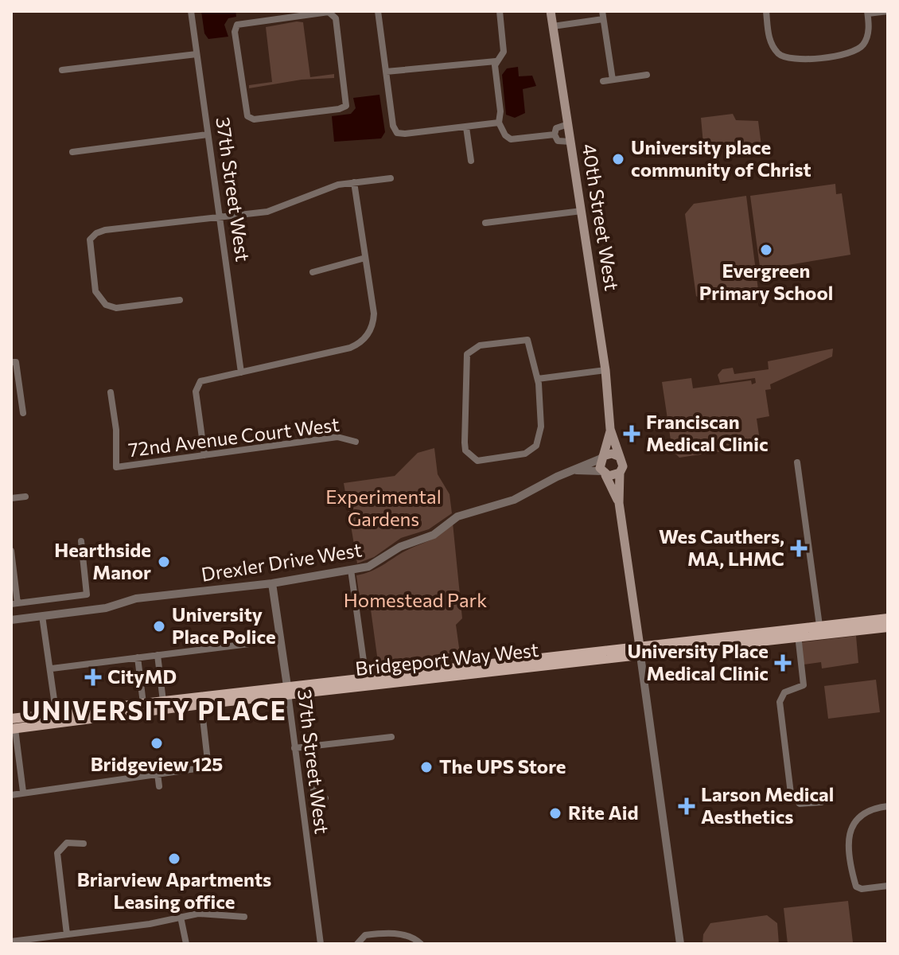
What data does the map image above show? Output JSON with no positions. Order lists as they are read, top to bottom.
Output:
{
  "streets": {
    "main road": ["40th Street West", "Bridgeport Way West"],
    "street": ["37th Street West", "72nd Avenue Court West", "Drexler Drive West"]
  },
  "crossings": [
    ["37th Street West", "Drexler Drive West"],
    ["37th Street West", "Bridgeport Way West"],
    ["40th Street West", "Drexler Drive West"]
  ],
  "districts": ["UNIVERSITY PLACE"],
  "parks": ["Experimental Gardens", "Homestead Park"],
  "places": {
    "other": [
      "University place community of Christ",
      "Evergreen Primary School",
      "Hearthside Manor",
      "University Place Police",
      "Bridgeview 125",
      "The UPS Store",
      "Rite Aid",
      "Briarview Apartments Leasing office"
    ],
    "health": [
      "Franciscan Medical Clinic",
      "Wes Cauthers, MA, LHMC",
      "University Place Medical Clinic",
      "CityMD",
      "Larson Medical Aesthetics"
    ]
  }
}
